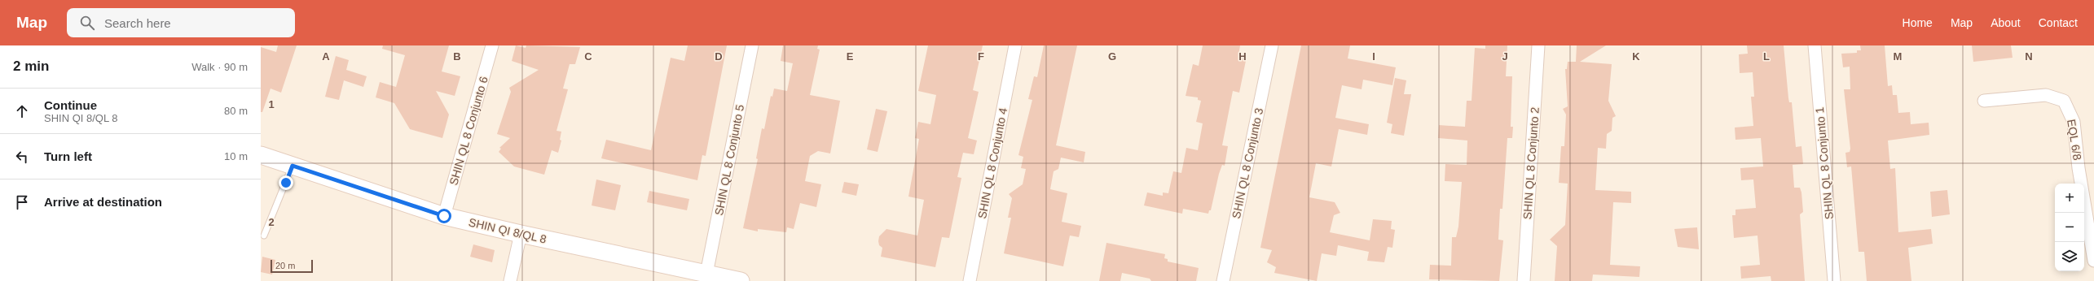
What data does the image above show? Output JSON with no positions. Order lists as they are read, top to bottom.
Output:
{
  "streets": {
    "street": [
      "SHIN QL 8 Conjunto 6",
      "EQL 6/8",
      "SHIN QL 8 Conjunto 5",
      "SHIN QL 8 Conjunto 4",
      "SHIN QL 8 Conjunto 3",
      "SHIN QL 8 Conjunto 2",
      "SHIN QL 8 Conjunto 1",
      "SHIN QI 8/QL 8"
    ]
  },
  "crossings": [
    ["SHIN QL 8 Conjunto 6", "SHIN QI 8/QL 8"],
    ["SHIN QL 8 Conjunto 5", "SHIN QI 8/QL 8"]
  ],
  "scale_bar": "20 m",
  "page": {
    "header": "Map",
    "search": "Search here",
    "nav": [
      "Home",
      "Map",
      "About",
      "Contact"
    ],
    "heading": ["2 min", "Walk · 90 m"],
    "list": [
      ["Continue", "SHIN QI 8/QL 8", "80 m"],
      ["Turn left", "10 m"],
      "Arrive at destination"
    ],
    "map_buttons": ["+", "−"],
    "scale": "20 m"
  },
  "grid": {
    "columns": [
      "A",
      "B",
      "C",
      "D",
      "E",
      "F",
      "G",
      "H",
      "I",
      "J",
      "K",
      "L",
      "M",
      "N"
    ],
    "rows": ["1", "2"]
  }
}
